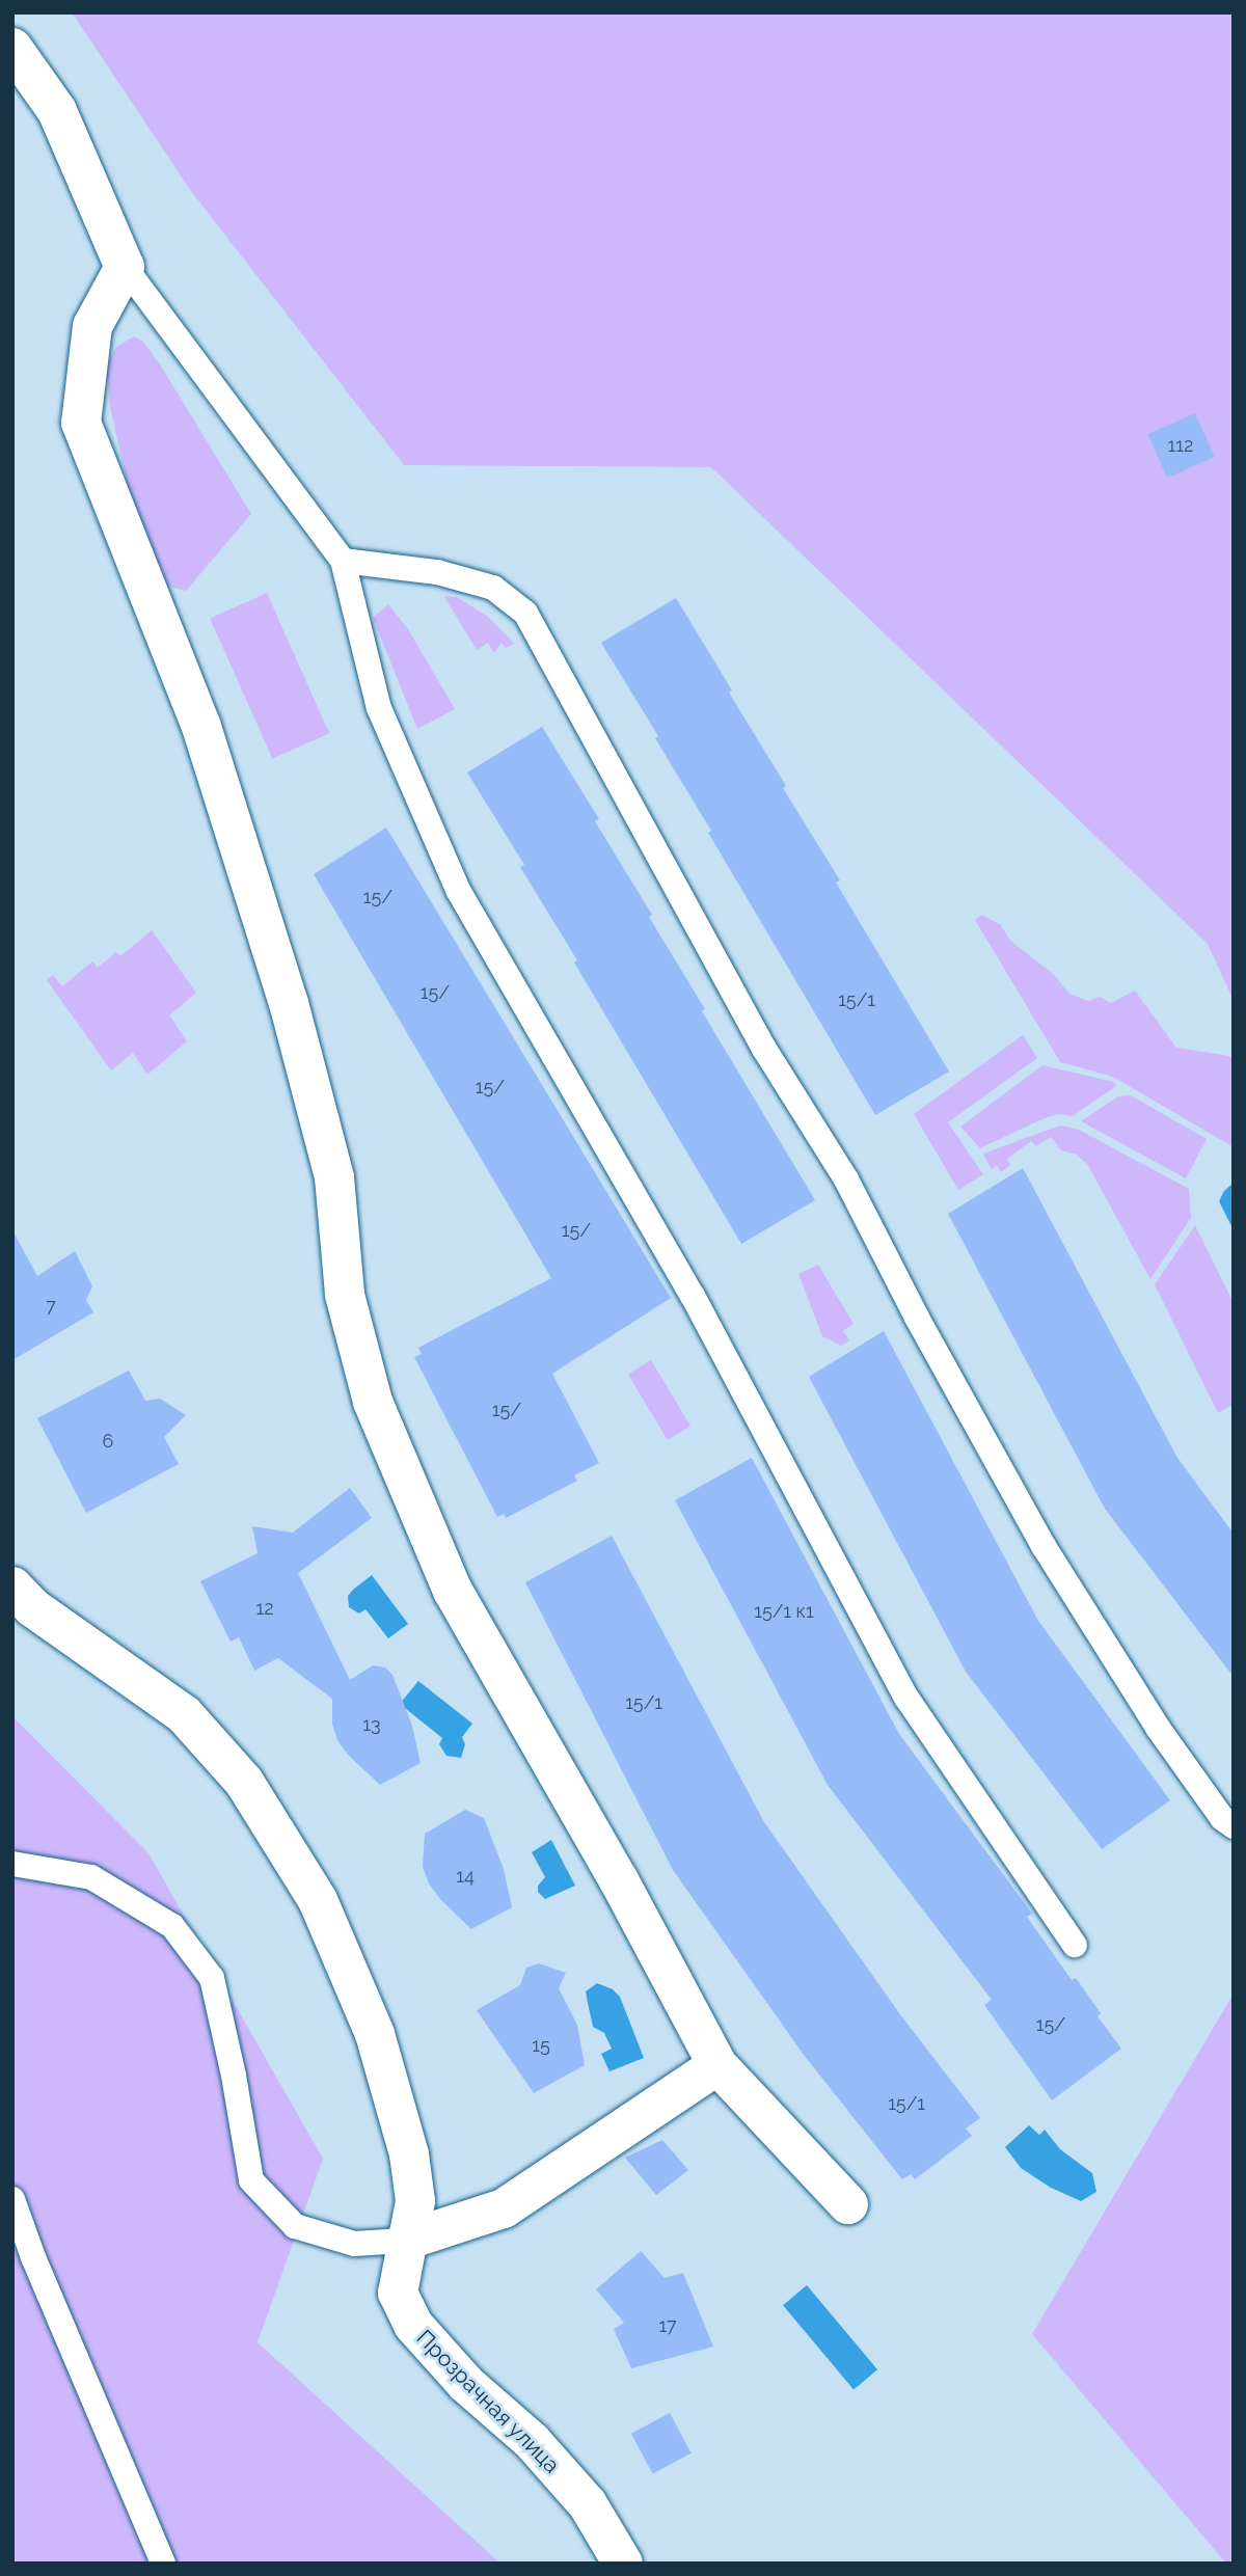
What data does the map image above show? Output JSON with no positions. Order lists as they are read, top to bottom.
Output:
{
  "streets": {
    "street": ["Прозрачная улица"]
  },
  "house_numbers": [
    "112",
    "15/",
    "15/",
    "15/1",
    "15/",
    "15/",
    "7",
    "15/",
    "6",
    "12",
    "15/1 к1",
    "15/1",
    "13",
    "14",
    "15/",
    "15",
    "15/1",
    "17"
  ]
}
